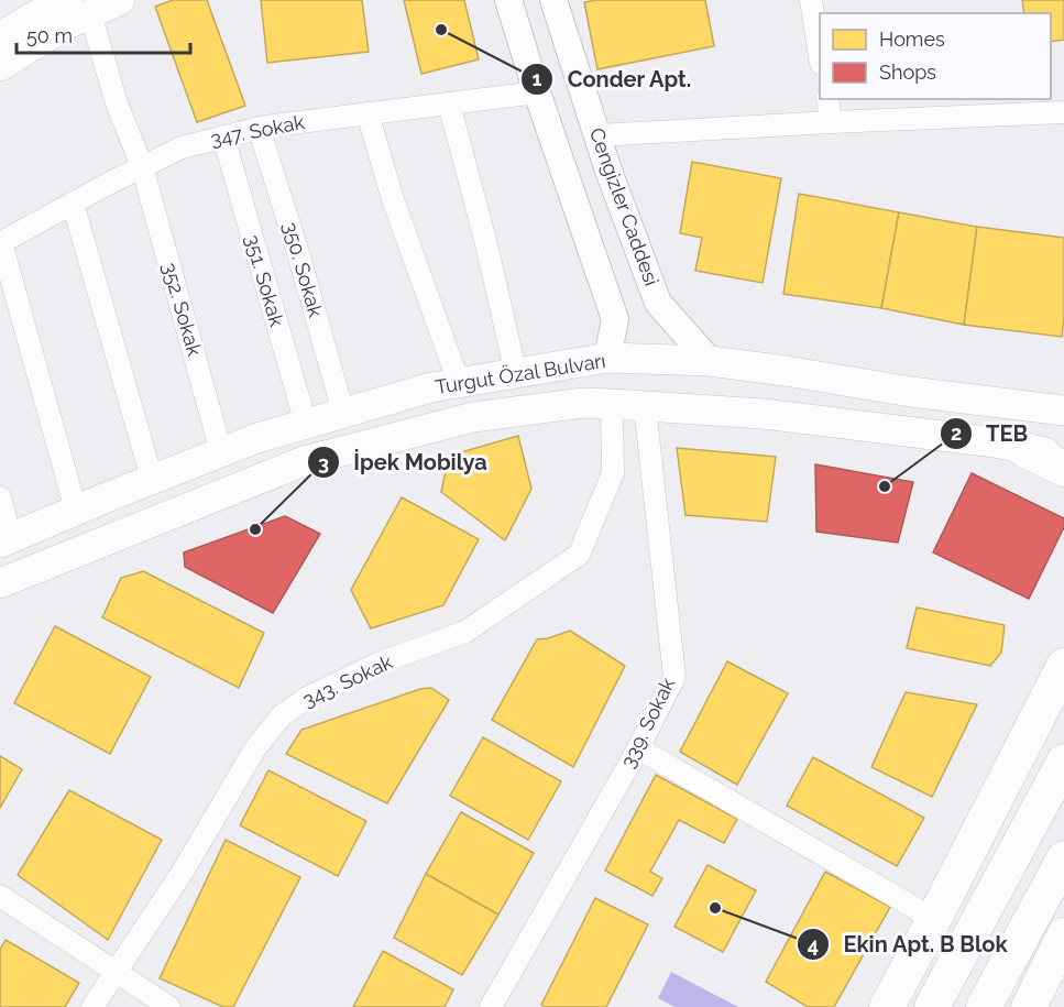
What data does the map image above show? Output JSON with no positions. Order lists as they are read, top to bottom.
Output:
{
  "streets": {
    "main road": ["Turgut Özal Bulvarı"],
    "street": [
      "347. Sokak",
      "Cengizler Caddesi",
      "350. Sokak",
      "351. Sokak",
      "352. Sokak",
      "343. Sokak",
      "339. Sokak"
    ]
  },
  "crossings": [
    ["347. Sokak", "350. Sokak"],
    ["347. Sokak", "351. Sokak"],
    ["347. Sokak", "352. Sokak"],
    ["Cengizler Caddesi", "Turgut Özal Bulvarı"],
    ["350. Sokak", "Turgut Özal Bulvarı"],
    ["351. Sokak", "Turgut Özal Bulvarı"],
    ["352. Sokak", "Turgut Özal Bulvarı"],
    ["Turgut Özal Bulvarı", "343. Sokak"],
    ["Turgut Özal Bulvarı", "339. Sokak"]
  ],
  "places": [
    "Conder Apt.",
    "TEB",
    "İpek Mobilya",
    "Ekin Apt. B Blok"
  ],
  "legend": ["Homes", "Shops"],
  "scale_bar": "50 m"
}
